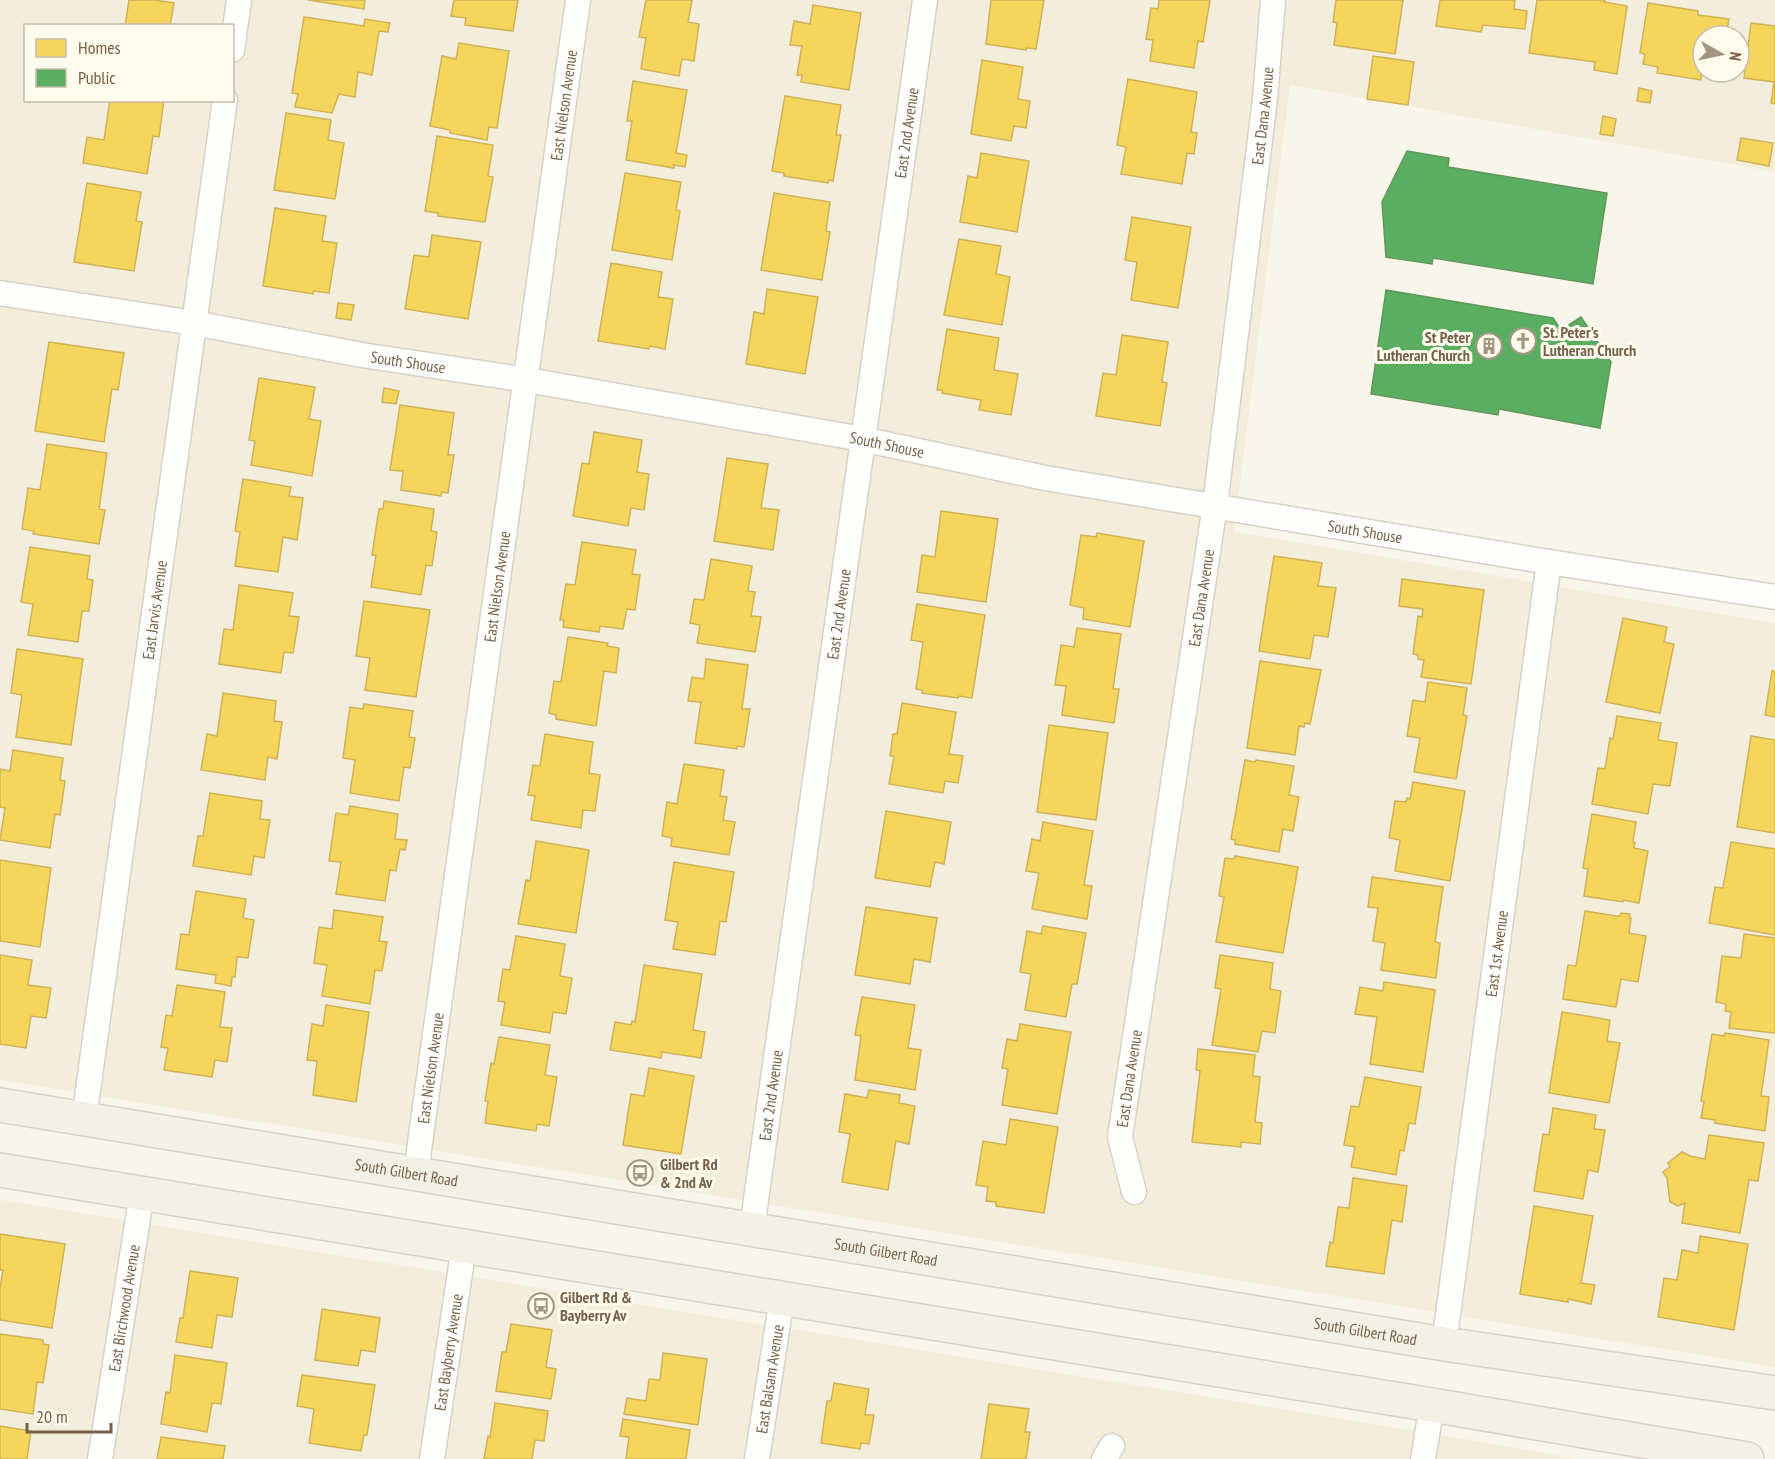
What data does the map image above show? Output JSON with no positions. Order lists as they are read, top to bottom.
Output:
{
  "streets": {
    "main road": ["South Gilbert Road"],
    "street": [
      "East Nielson Avenue",
      "East Dana Avenue",
      "East 2nd Avenue",
      "South Shouse",
      "East Jarvis Avenue",
      "East 1st Avenue",
      "East Birchwood Avenue",
      "East Bayberry Avenue",
      "East Balsam Avenue"
    ]
  },
  "crossings": [
    ["East Nielson Avenue", "South Shouse"],
    ["East Nielson Avenue", "South Gilbert Road"],
    ["East Dana Avenue", "South Shouse"],
    ["East 2nd Avenue", "South Shouse"],
    ["East 2nd Avenue", "South Gilbert Road"],
    ["South Shouse", "East Jarvis Avenue"],
    ["South Shouse", "East 1st Avenue"],
    ["East Jarvis Avenue", "South Gilbert Road"],
    ["East 1st Avenue", "South Gilbert Road"]
  ],
  "places": {
    "church": ["St. Peter's Lutheran Church"],
    "building": ["St Peter Lutheran Church"],
    "bus stop": ["Gilbert Rd & 2nd Av", "Gilbert Rd & Bayberry Av"]
  },
  "legend": ["Homes", "Public"],
  "scale_bar": "20 m",
  "north": "right"
}
